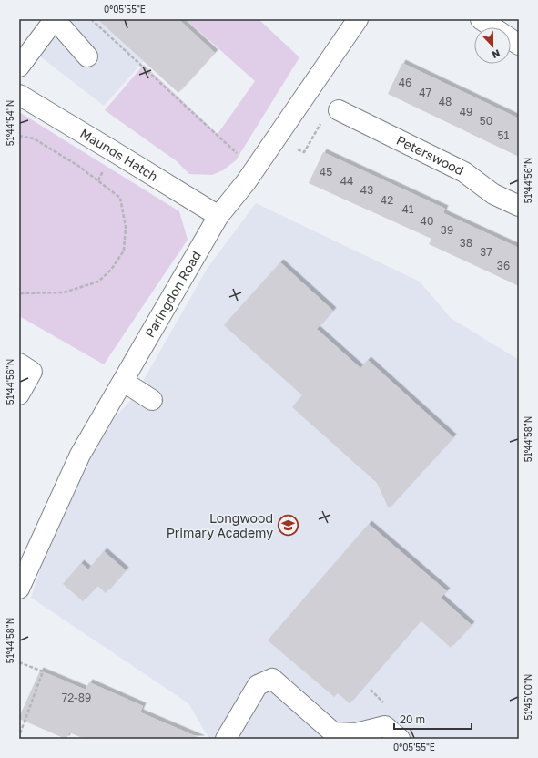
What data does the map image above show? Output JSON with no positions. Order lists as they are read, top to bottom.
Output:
{
  "streets": {
    "street": ["Maunds Hatch", "Peterswood", "Paringdon Road"]
  },
  "crossings": [
    ["Maunds Hatch", "Paringdon Road"]
  ],
  "places": {
    "school or university": ["Longwood Primary Academy"]
  },
  "house_numbers": [
    "46",
    "47",
    "48",
    "49",
    "50",
    "51",
    "45",
    "44",
    "43",
    "42",
    "41",
    "40",
    "39",
    "38",
    "37",
    "36",
    "72-89"
  ],
  "scale_bar": "20 m",
  "north": "bottom",
  "coordinates": [
    "0°05'55\"E",
    "51°44'54\"N",
    "51°44'56\"N",
    "51°44'58\"N",
    "51°45'00\"N"
  ]
}
